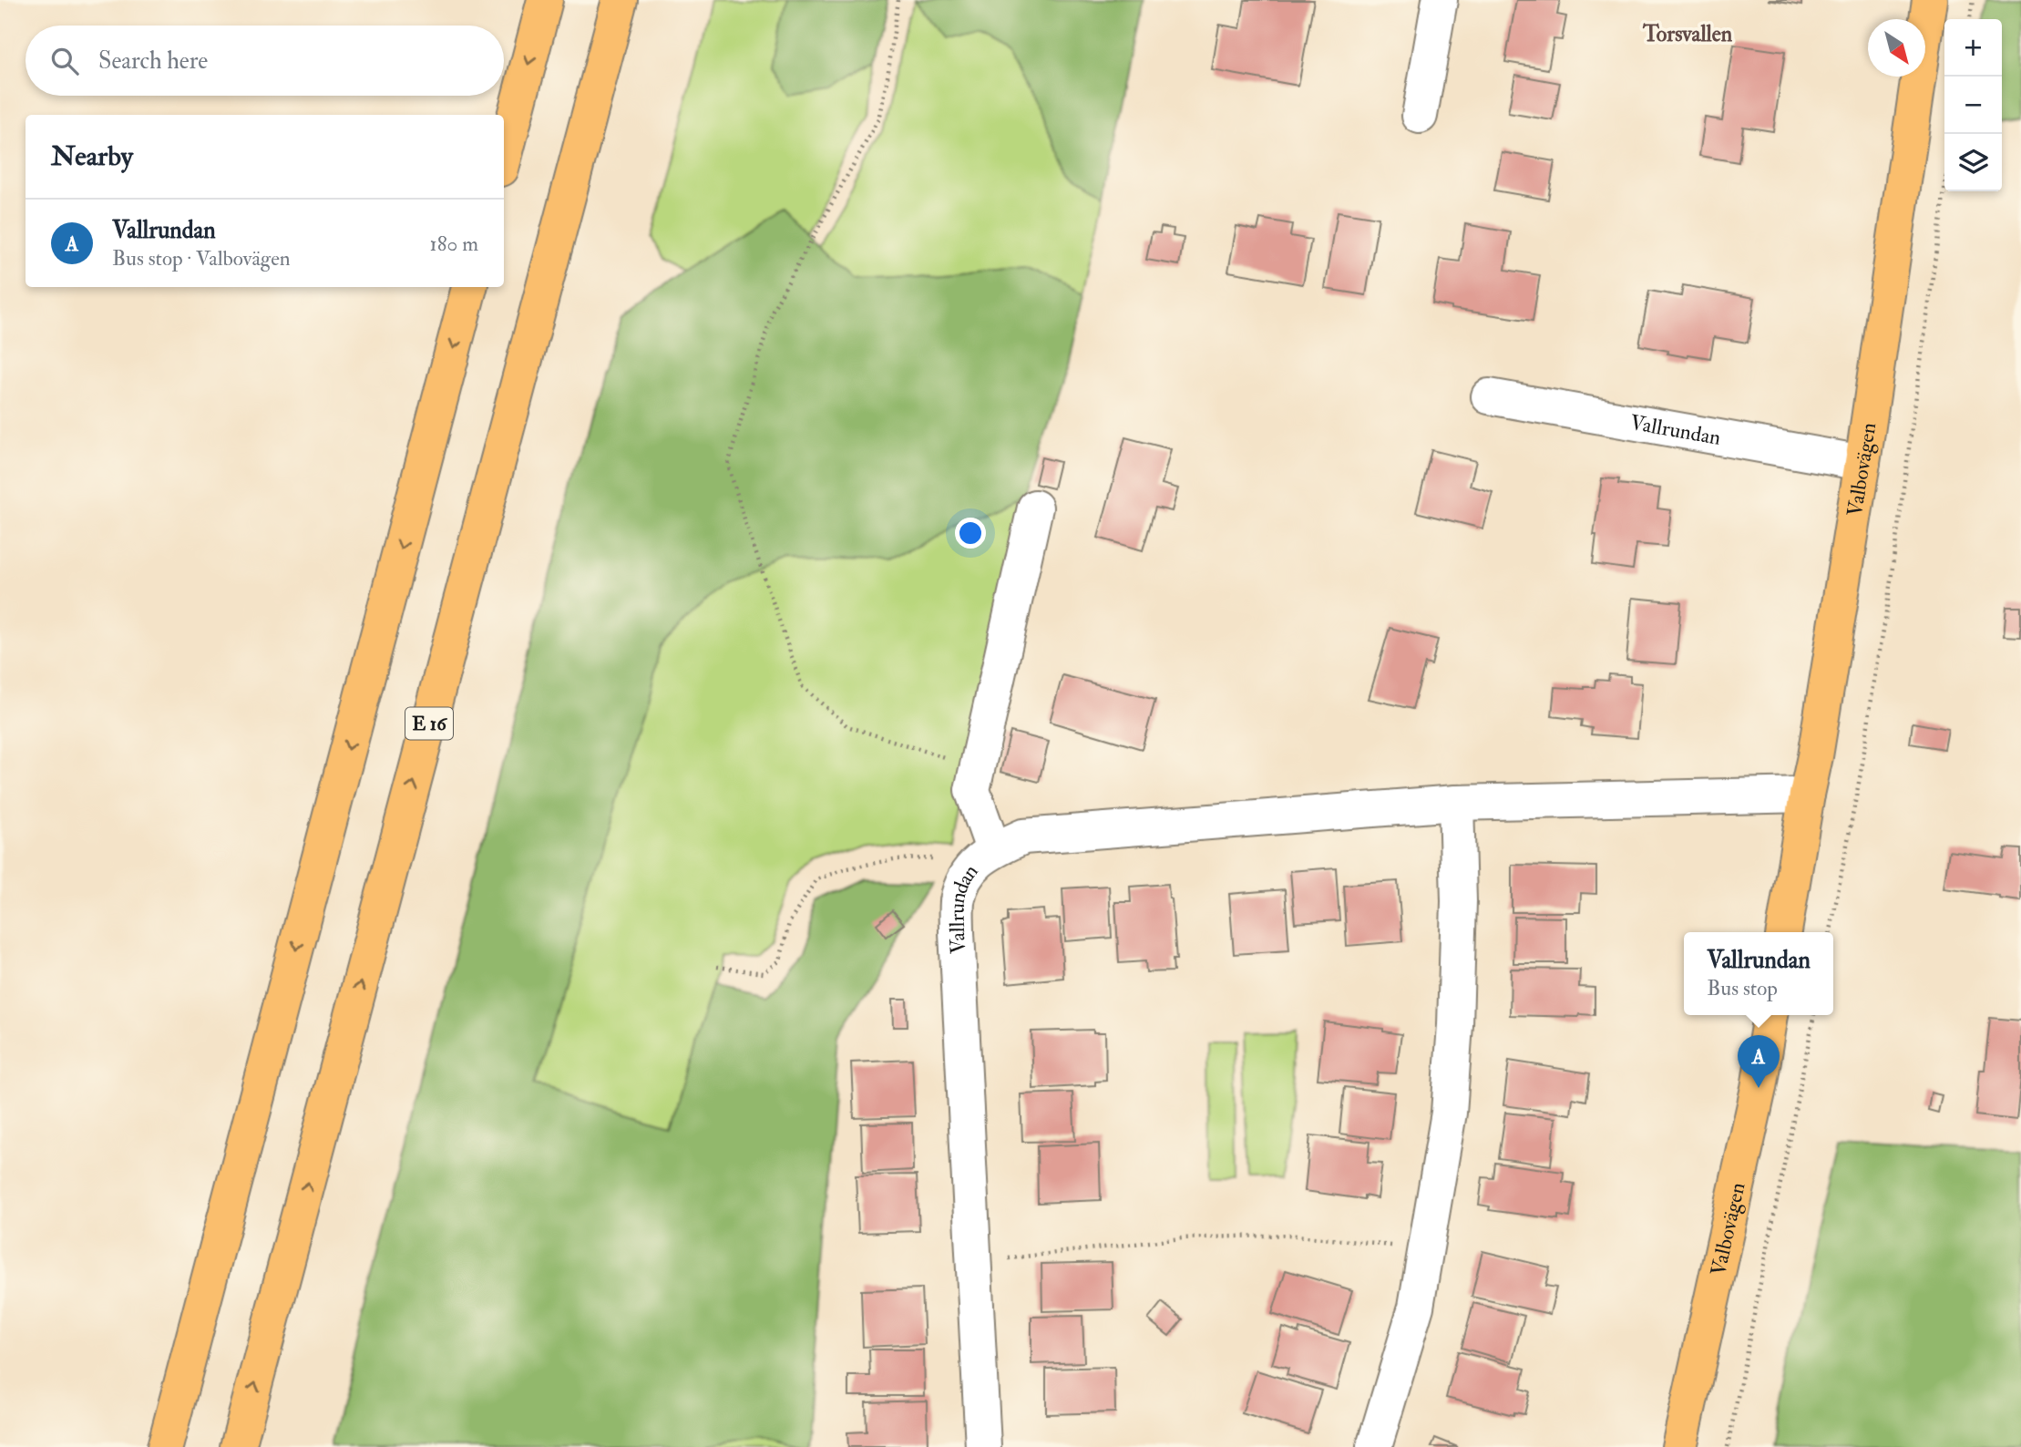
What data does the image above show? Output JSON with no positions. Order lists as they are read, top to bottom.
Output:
{
  "streets": {
    "main road": ["Valbovägen", "E 16"],
    "street": ["Vallrundan"]
  },
  "crossings": [
    ["Vallrundan", "Valbovägen"]
  ],
  "districts": ["Torsvallen"],
  "north": "bottom right",
  "page": {
    "map_buttons": ["+", "−"],
    "search": "Search here",
    "heading": "Nearby",
    "list": [
      {
        "mark": "A",
        "name": "Vallrundan",
        "note": "Bus stop · Valbovägen",
        "value": "180 m"
      }
    ],
    "popup": ["Vallrundan", "Bus stop"],
    "pins": "A"
  }
}
